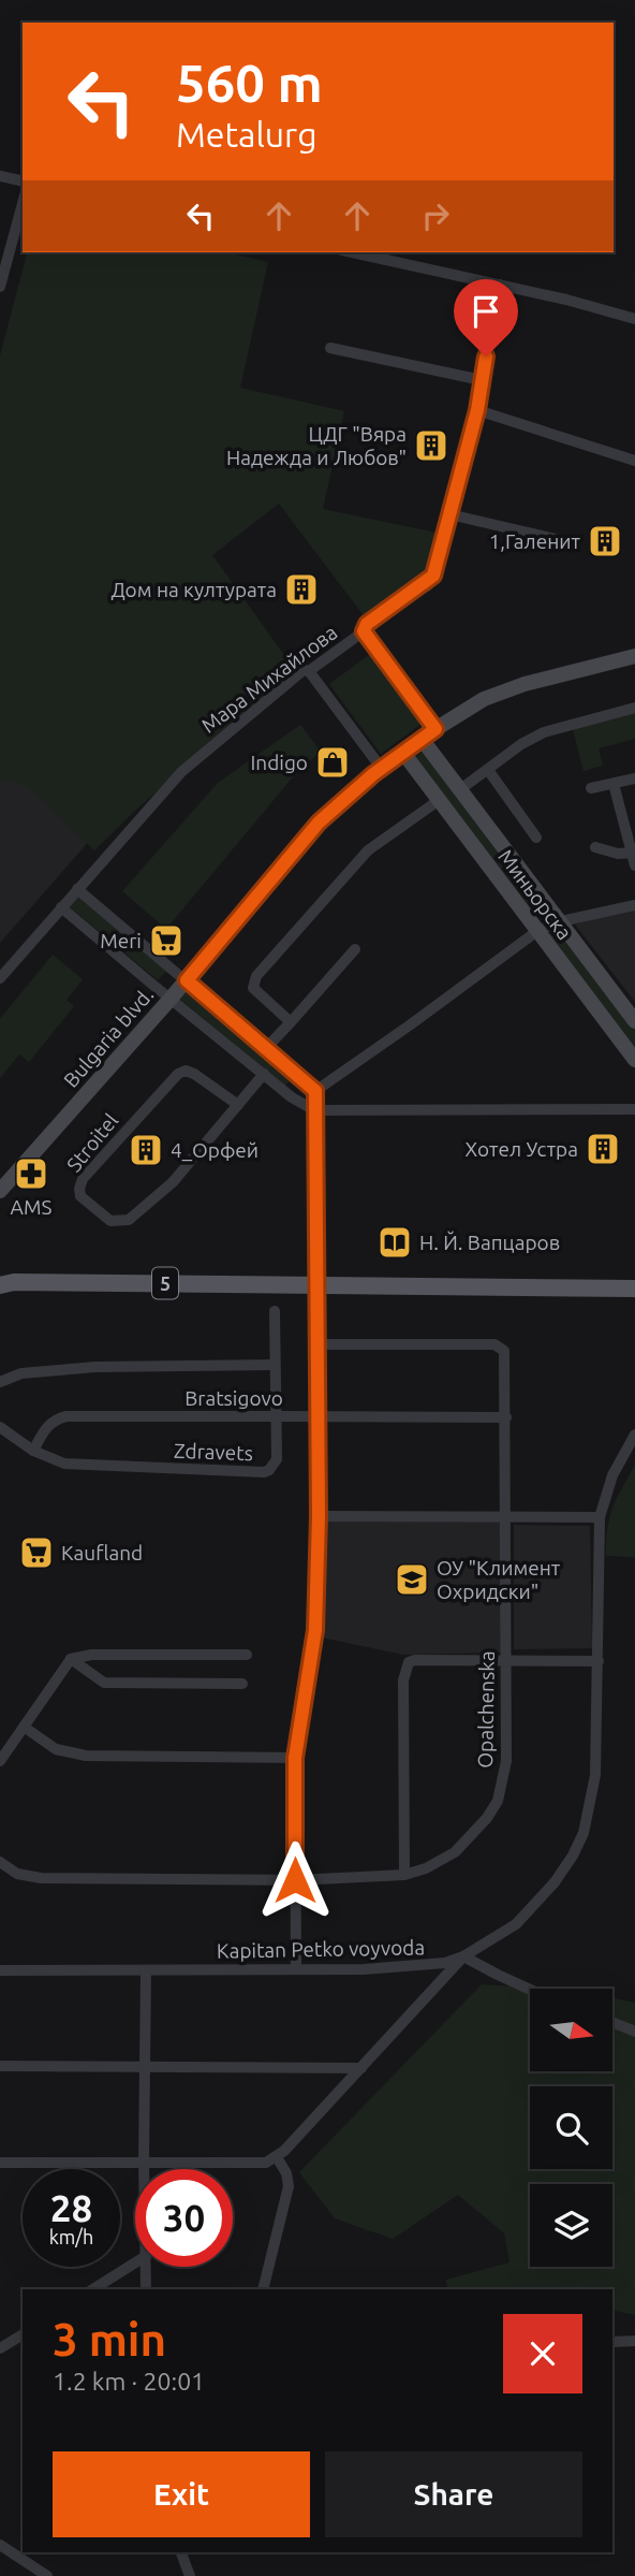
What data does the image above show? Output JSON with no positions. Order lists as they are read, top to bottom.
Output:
{
  "streets": {
    "main road": ["Миньорска", "Bulgaria blvd.", "5"],
    "street": [
      "Мара Михайлова",
      "Stroitel",
      "Bratsigovo",
      "Zdravets",
      "Opalchenska",
      "Kapitan Petko voyvoda"
    ]
  },
  "crossings": [
    ["Миньорска", "Bulgaria blvd."],
    ["Bratsigovo", "Zdravets"],
    ["Bratsigovo", "Opalchenska"]
  ],
  "places": {
    "building": [
      "ЦДГ \"Вяра Надежда и Любов\"",
      "1,Галенит",
      "Дом на културата",
      "Хотел Устра",
      "4_Орфей"
    ],
    "shop": ["Indigo"],
    "supermarket": ["Meri", "Kaufland"],
    "pharmacy": ["AMS"],
    "library": ["Н. Й. Вапцаров"],
    "school or university": ["ОУ \"Климент Охридски\""]
  },
  "north": "right",
  "page": {
    "turn": ["560 m", "Metalurg"],
    "speed": "28 km/h",
    "limit": "30",
    "heading": ["3 min", "1.2 km · 20:01"],
    "buttons": ["Exit", "Share"]
  }
}
